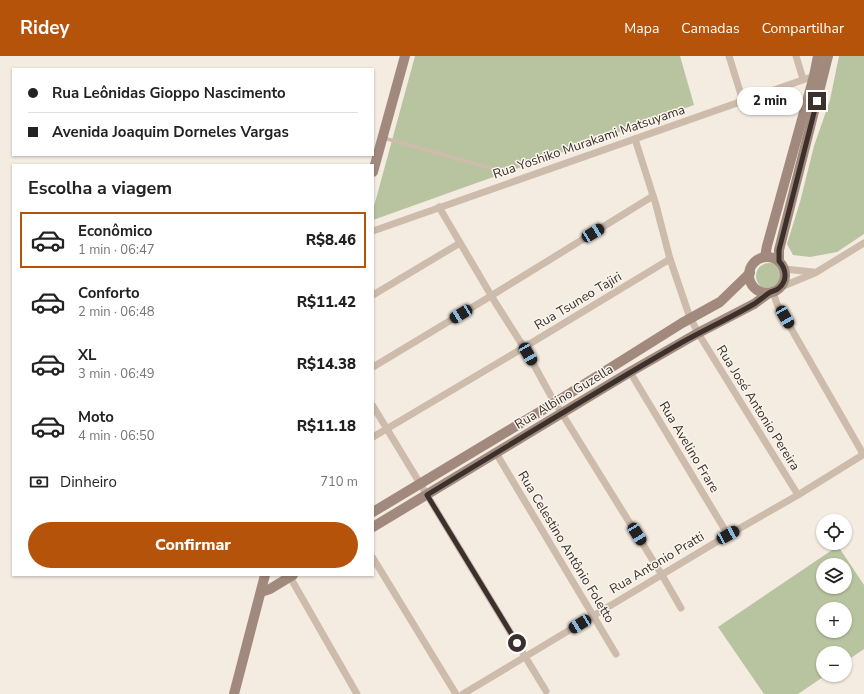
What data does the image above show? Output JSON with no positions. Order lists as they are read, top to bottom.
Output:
{
  "streets": {
    "street": [
      "Rua Yoshiko Murakami Matsuyama",
      "Rua Tsuneo Tajiri",
      "Rua Albino Guzella",
      "Rua José Antonio Pereira",
      "Rua Avelino Frare",
      "Rua Celestino Antônio Foletto",
      "Rua Antonio Pratti"
    ]
  },
  "crossings": [
    ["Rua Albino Guzella", "Rua José Antonio Pereira"],
    ["Rua Albino Guzella", "Rua Avelino Frare"],
    ["Rua Albino Guzella", "Rua Celestino Antônio Foletto"],
    ["Rua Albino Guzella", "Rua Antonio Pratti"],
    ["Rua José Antonio Pereira", "Rua Antonio Pratti"],
    ["Rua Avelino Frare", "Rua Antonio Pratti"],
    ["Rua Celestino Antônio Foletto", "Rua Antonio Pratti"]
  ],
  "page": {
    "header": "Ridey",
    "nav": ["Mapa", "Camadas", "Compartilhar"],
    "banner": ["Rua Leônidas Gioppo Nascimento", "Avenida Joaquim Dorneles Vargas"],
    "bubble": "2 min",
    "heading": "Escolha a viagem",
    "list": [
      {
        "name": "Econômico",
        "note": "1 min · 06:47",
        "value": "R$8.46"
      },
      {
        "name": "Conforto",
        "note": "2 min · 06:48",
        "value": "R$11.42"
      },
      {
        "name": "XL",
        "note": "3 min · 06:49",
        "value": "R$14.38"
      },
      {
        "name": "Moto",
        "note": "4 min · 06:50",
        "value": "R$11.18"
      }
    ],
    "pay": ["Dinheiro", "710 m"],
    "map_buttons": ["+", "−"],
    "buttons": "Confirmar"
  }
}
